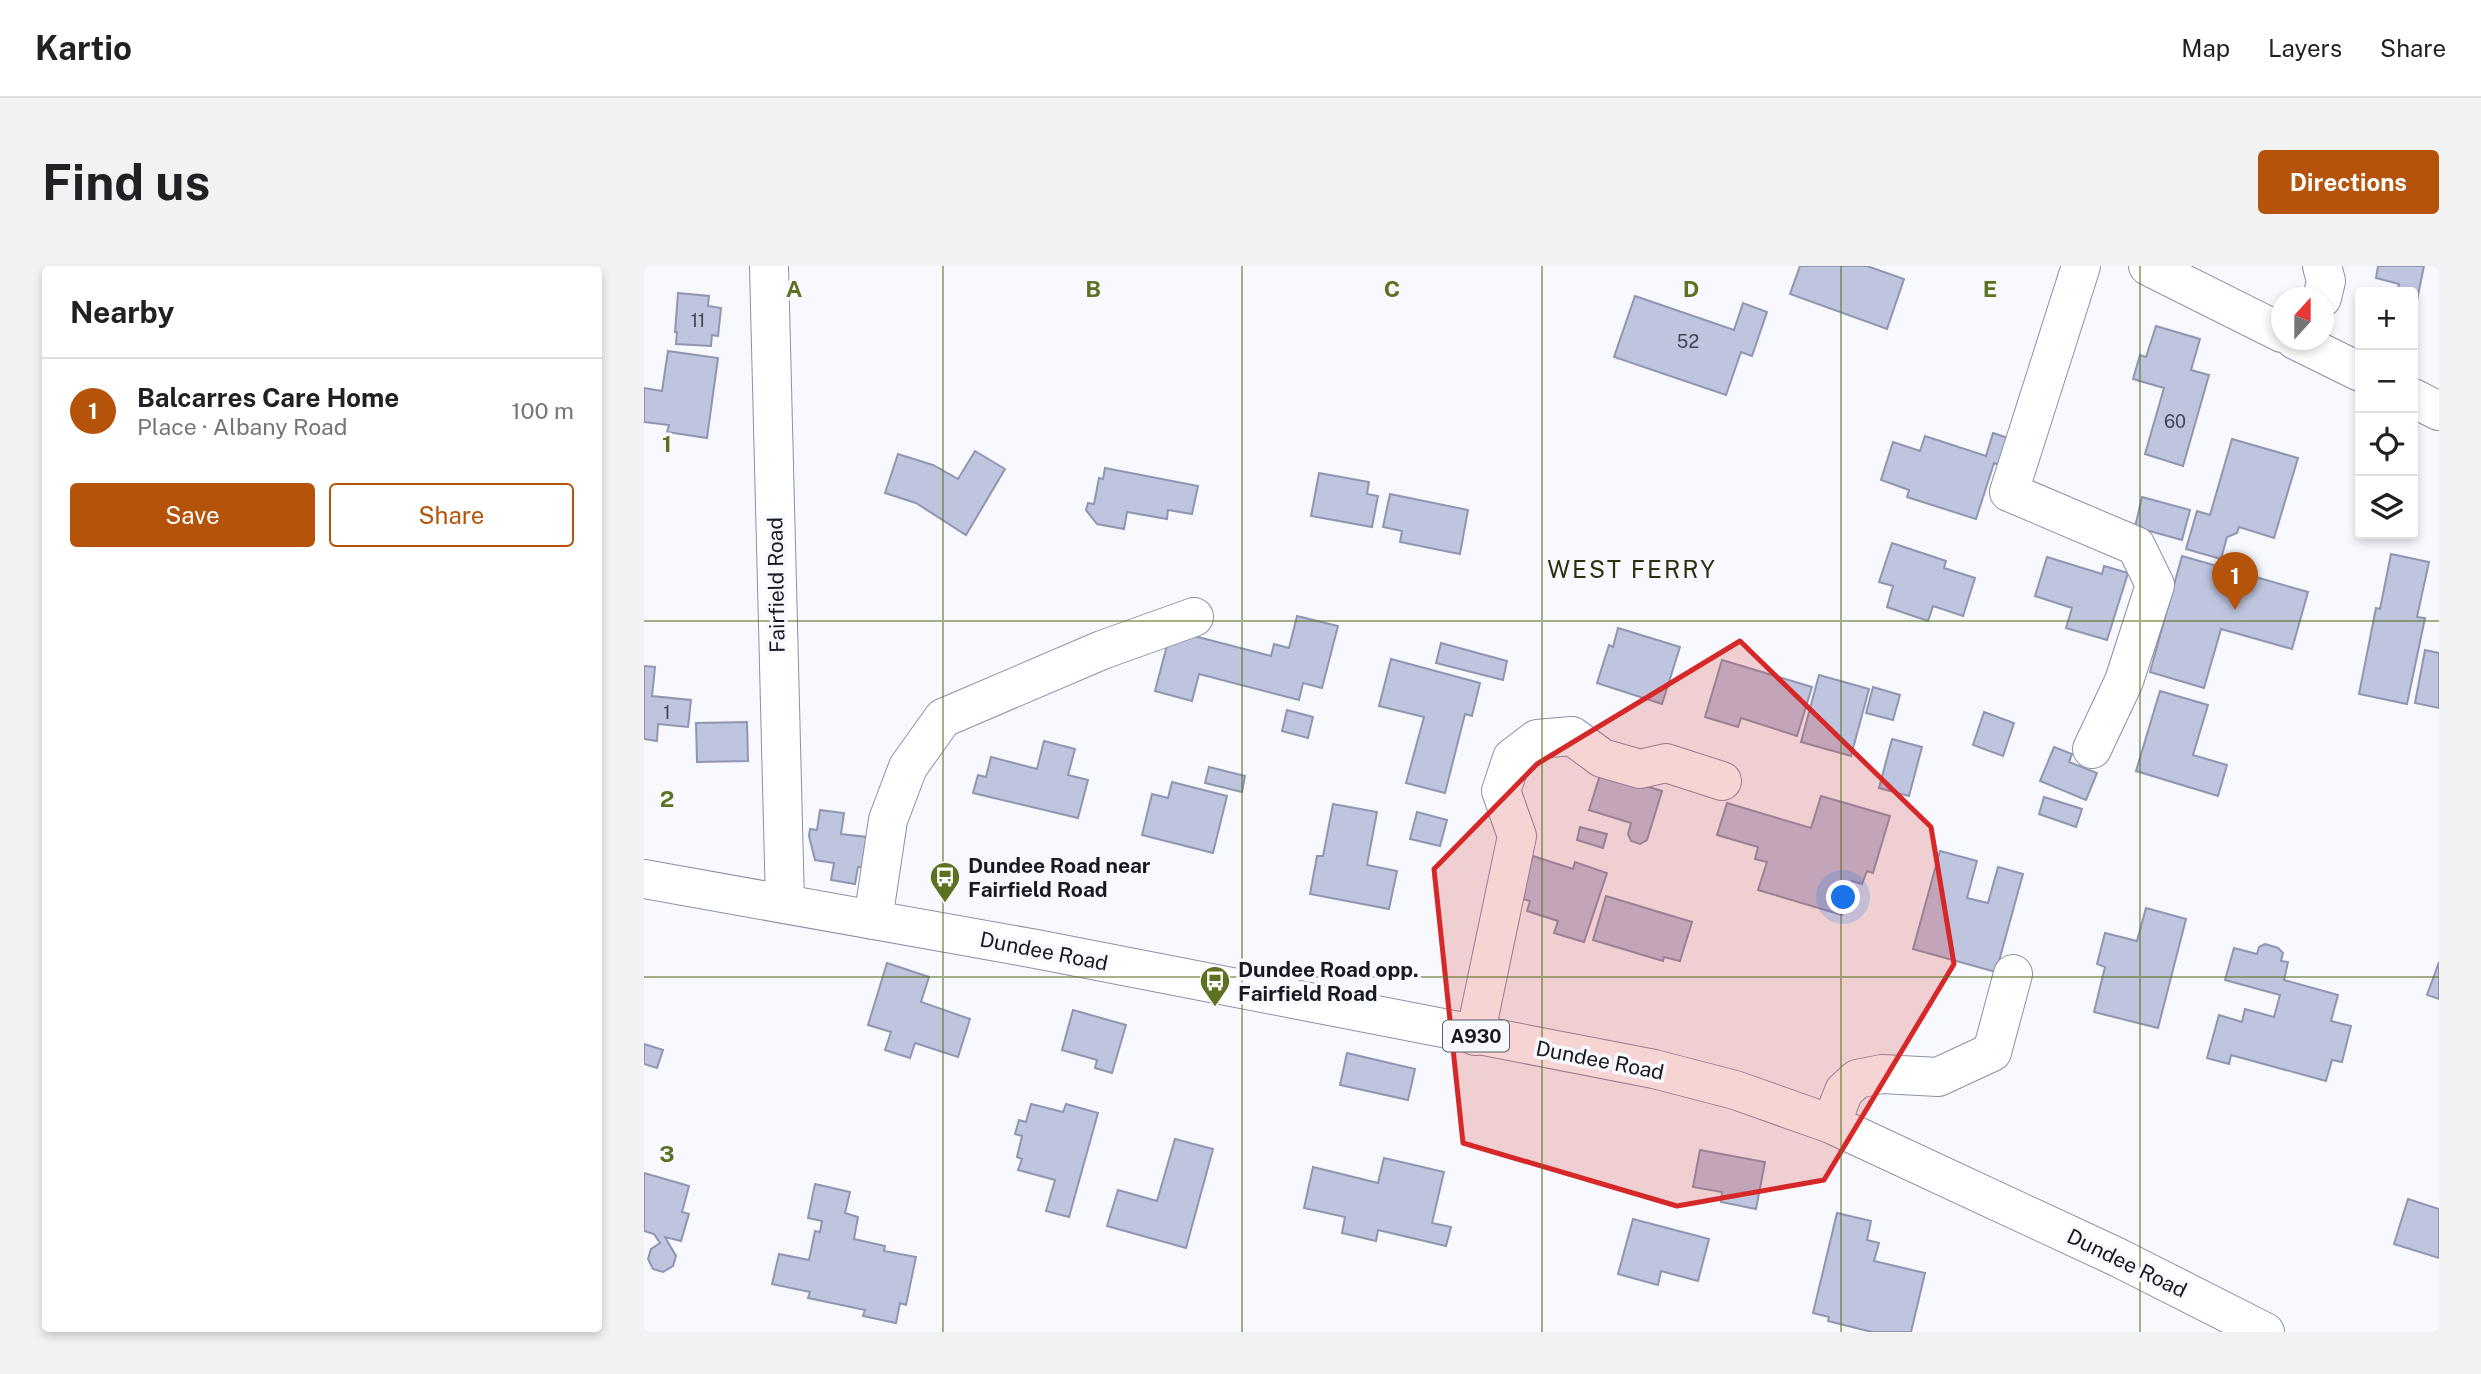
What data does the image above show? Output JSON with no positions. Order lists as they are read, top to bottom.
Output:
{
  "streets": {
    "main road": ["Fairfield Road", "Dundee Road", "A930"]
  },
  "crossings": [
    ["Fairfield Road", "Dundee Road"]
  ],
  "districts": ["WEST FERRY"],
  "places": {
    "bus stop": ["Dundee Road near Fairfield Road", "Dundee Road opp. Fairfield Road"]
  },
  "house_numbers": [
    "11",
    "52",
    "60",
    "1"
  ],
  "north": "top",
  "page": {
    "header": "Kartio",
    "nav": ["Map", "Layers", "Share"],
    "buttons": [
      "Directions",
      ["Save", "Share"]
    ],
    "title": "Find us",
    "heading": "Nearby",
    "map_buttons": ["+", "−"],
    "list": [
      {
        "mark": "1",
        "name": "Balcarres Care Home",
        "note": "Place · Albany Road",
        "value": "100 m"
      }
    ],
    "pins": "1"
  },
  "grid": {
    "columns": [
      "A",
      "B",
      "C",
      "D",
      "E"
    ],
    "rows": ["1", "2", "3"]
  }
}
